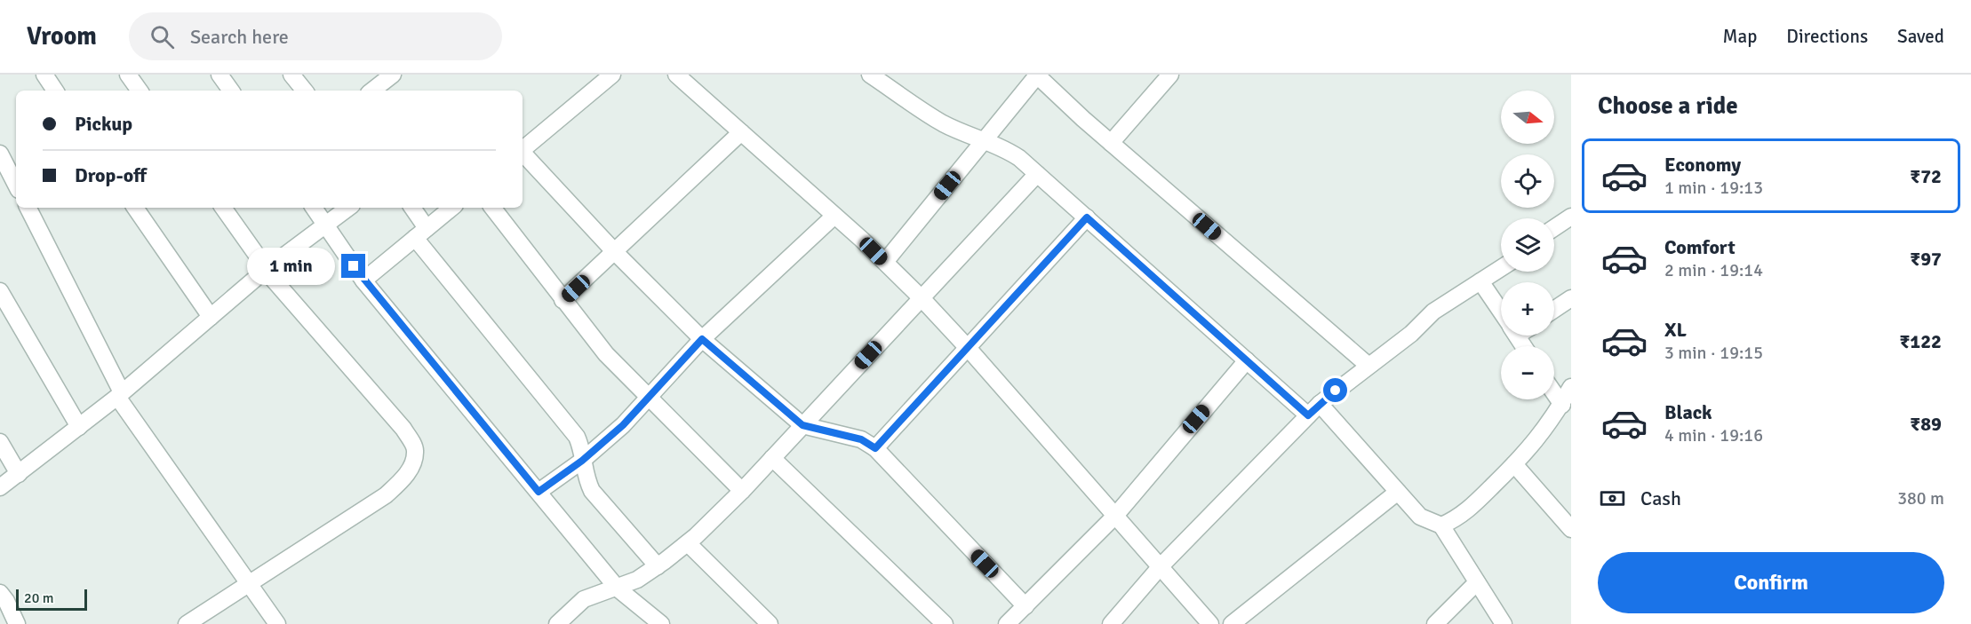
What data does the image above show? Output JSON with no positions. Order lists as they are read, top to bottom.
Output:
{
  "scale_bar": "20 m",
  "north": "right",
  "page": {
    "header": "Vroom",
    "search": "Search here",
    "nav": ["Map", "Directions", "Saved"],
    "heading": "Choose a ride",
    "map_buttons": ["+", "−"],
    "banner": ["Pickup", "Drop-off"],
    "list": [
      {
        "name": "Economy",
        "note": "1 min · 19:13",
        "value": "₹72"
      },
      {
        "name": "Comfort",
        "note": "2 min · 19:14",
        "value": "₹97"
      },
      {
        "name": "XL",
        "note": "3 min · 19:15",
        "value": "₹122"
      },
      {
        "name": "Black",
        "note": "4 min · 19:16",
        "value": "₹89"
      }
    ],
    "bubble": "1 min",
    "pay": ["Cash", "380 m"],
    "buttons": "Confirm",
    "scale": "20 m"
  }
}
